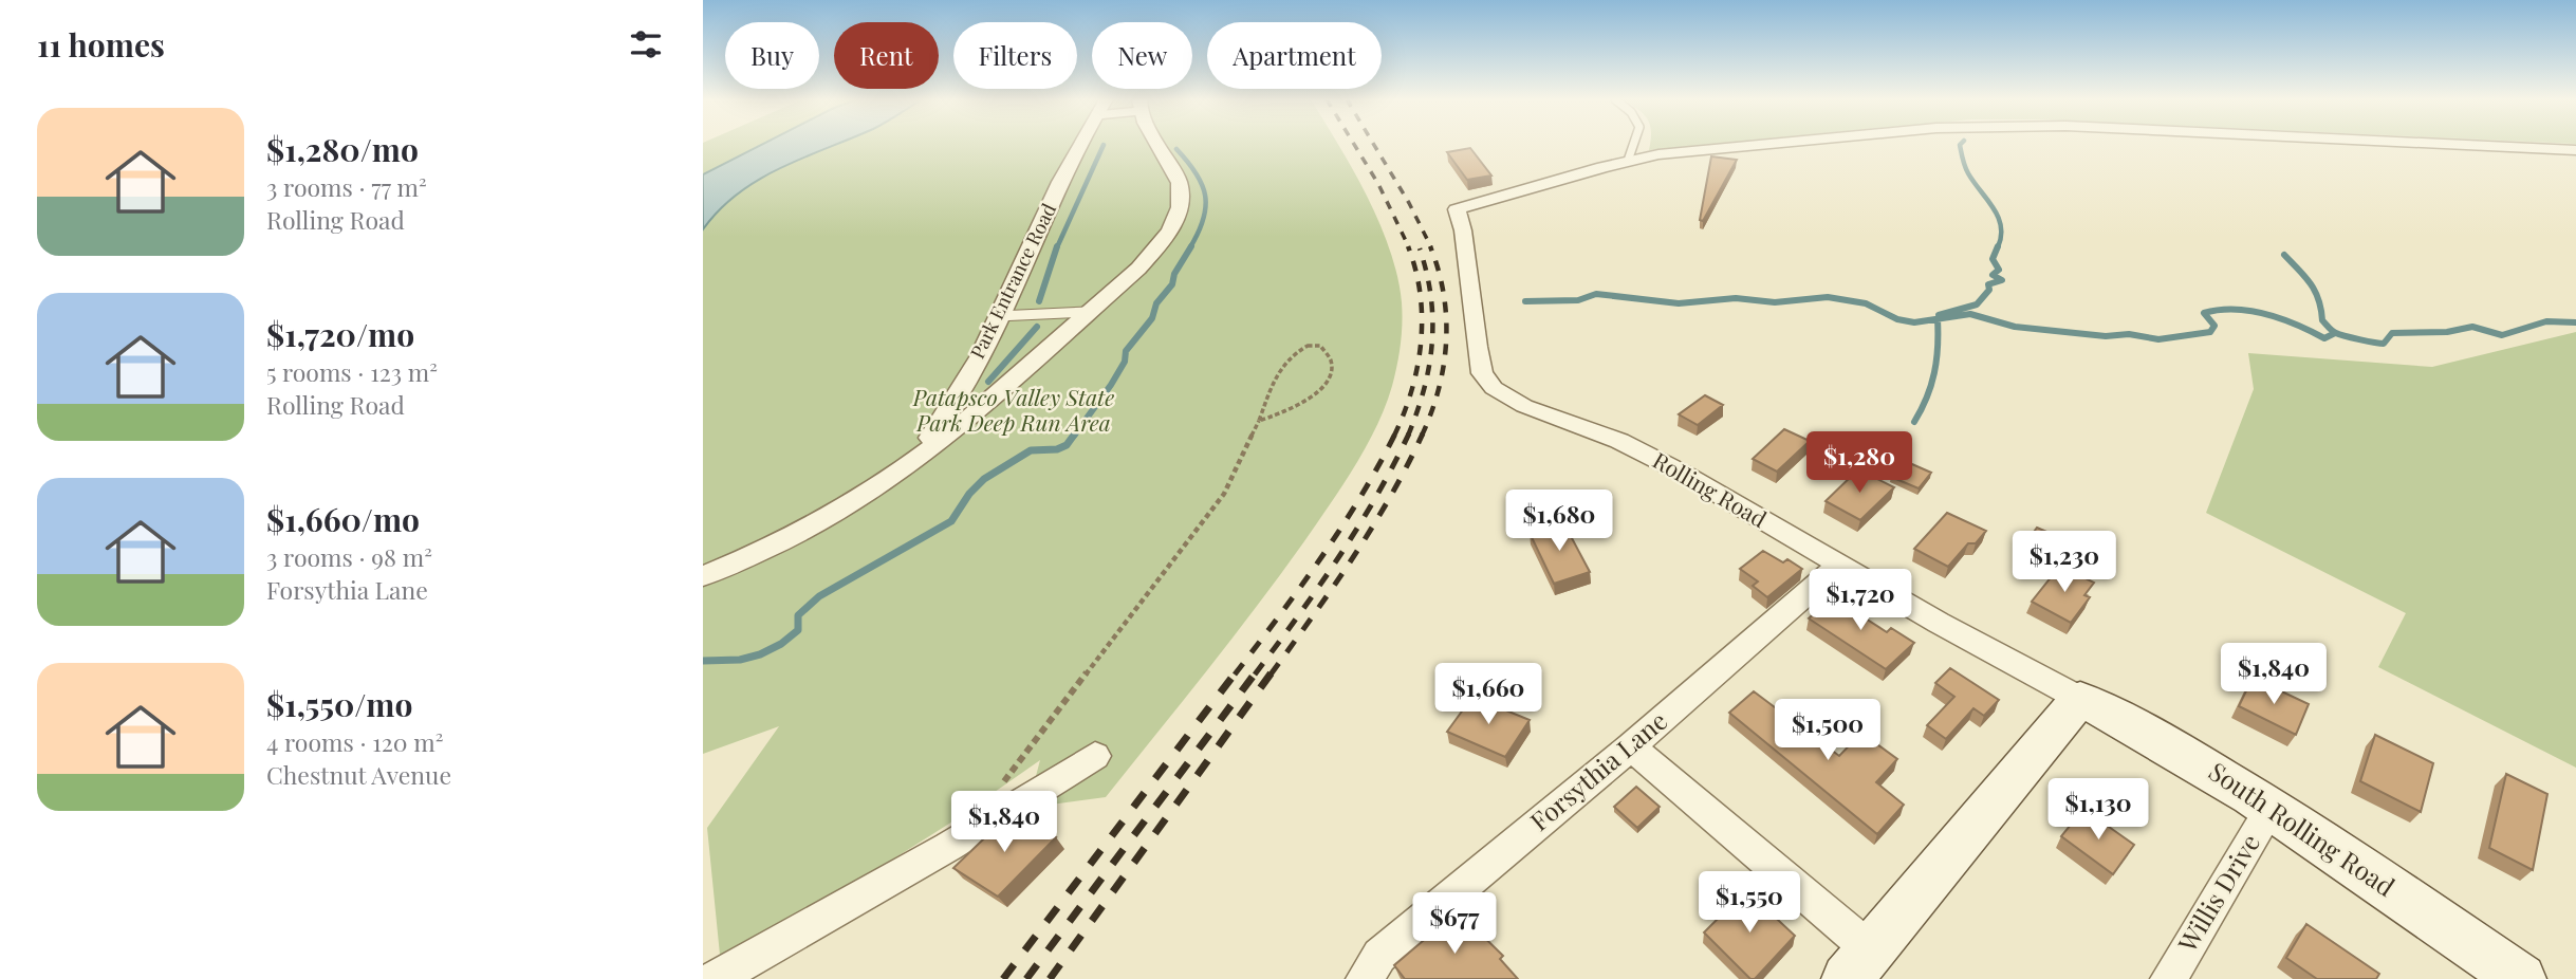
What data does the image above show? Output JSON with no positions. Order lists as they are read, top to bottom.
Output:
{
  "streets": {
    "street": [
      "Park Entrance Road",
      "Rolling Road",
      "Forsythia Lane",
      "South Rolling Road",
      "Willis Drive"
    ]
  },
  "crossings": [
    ["Rolling Road", "Forsythia Lane"],
    ["Rolling Road", "South Rolling Road"],
    ["South Rolling Road", "Willis Drive"]
  ],
  "parks": ["Patapsco Valley State Park Deep Run Area"],
  "page": {
    "heading": "11 homes",
    "chip": [
      "Buy",
      "Rent",
      "Filters",
      "New",
      "Apartment"
    ],
    "list": [
      {
        "name": "$1,280/mo",
        "note": "3 rooms · 77 m² · Rolling Road"
      },
      {
        "name": "$1,720/mo",
        "note": "5 rooms · 123 m² · Rolling Road"
      },
      {
        "name": "$1,660/mo",
        "note": "3 rooms · 98 m² · Forsythia Lane"
      },
      {
        "name": "$1,550/mo",
        "note": "4 rooms · 120 m² · Chestnut Avenue"
      }
    ],
    "price": [
      "$1,280",
      "$1,680",
      "$1,230",
      "$1,720",
      "$1,840",
      "$1,660",
      "$1,500",
      "$1,130",
      "$1,840",
      "$1,550",
      "$677"
    ]
  }
}
